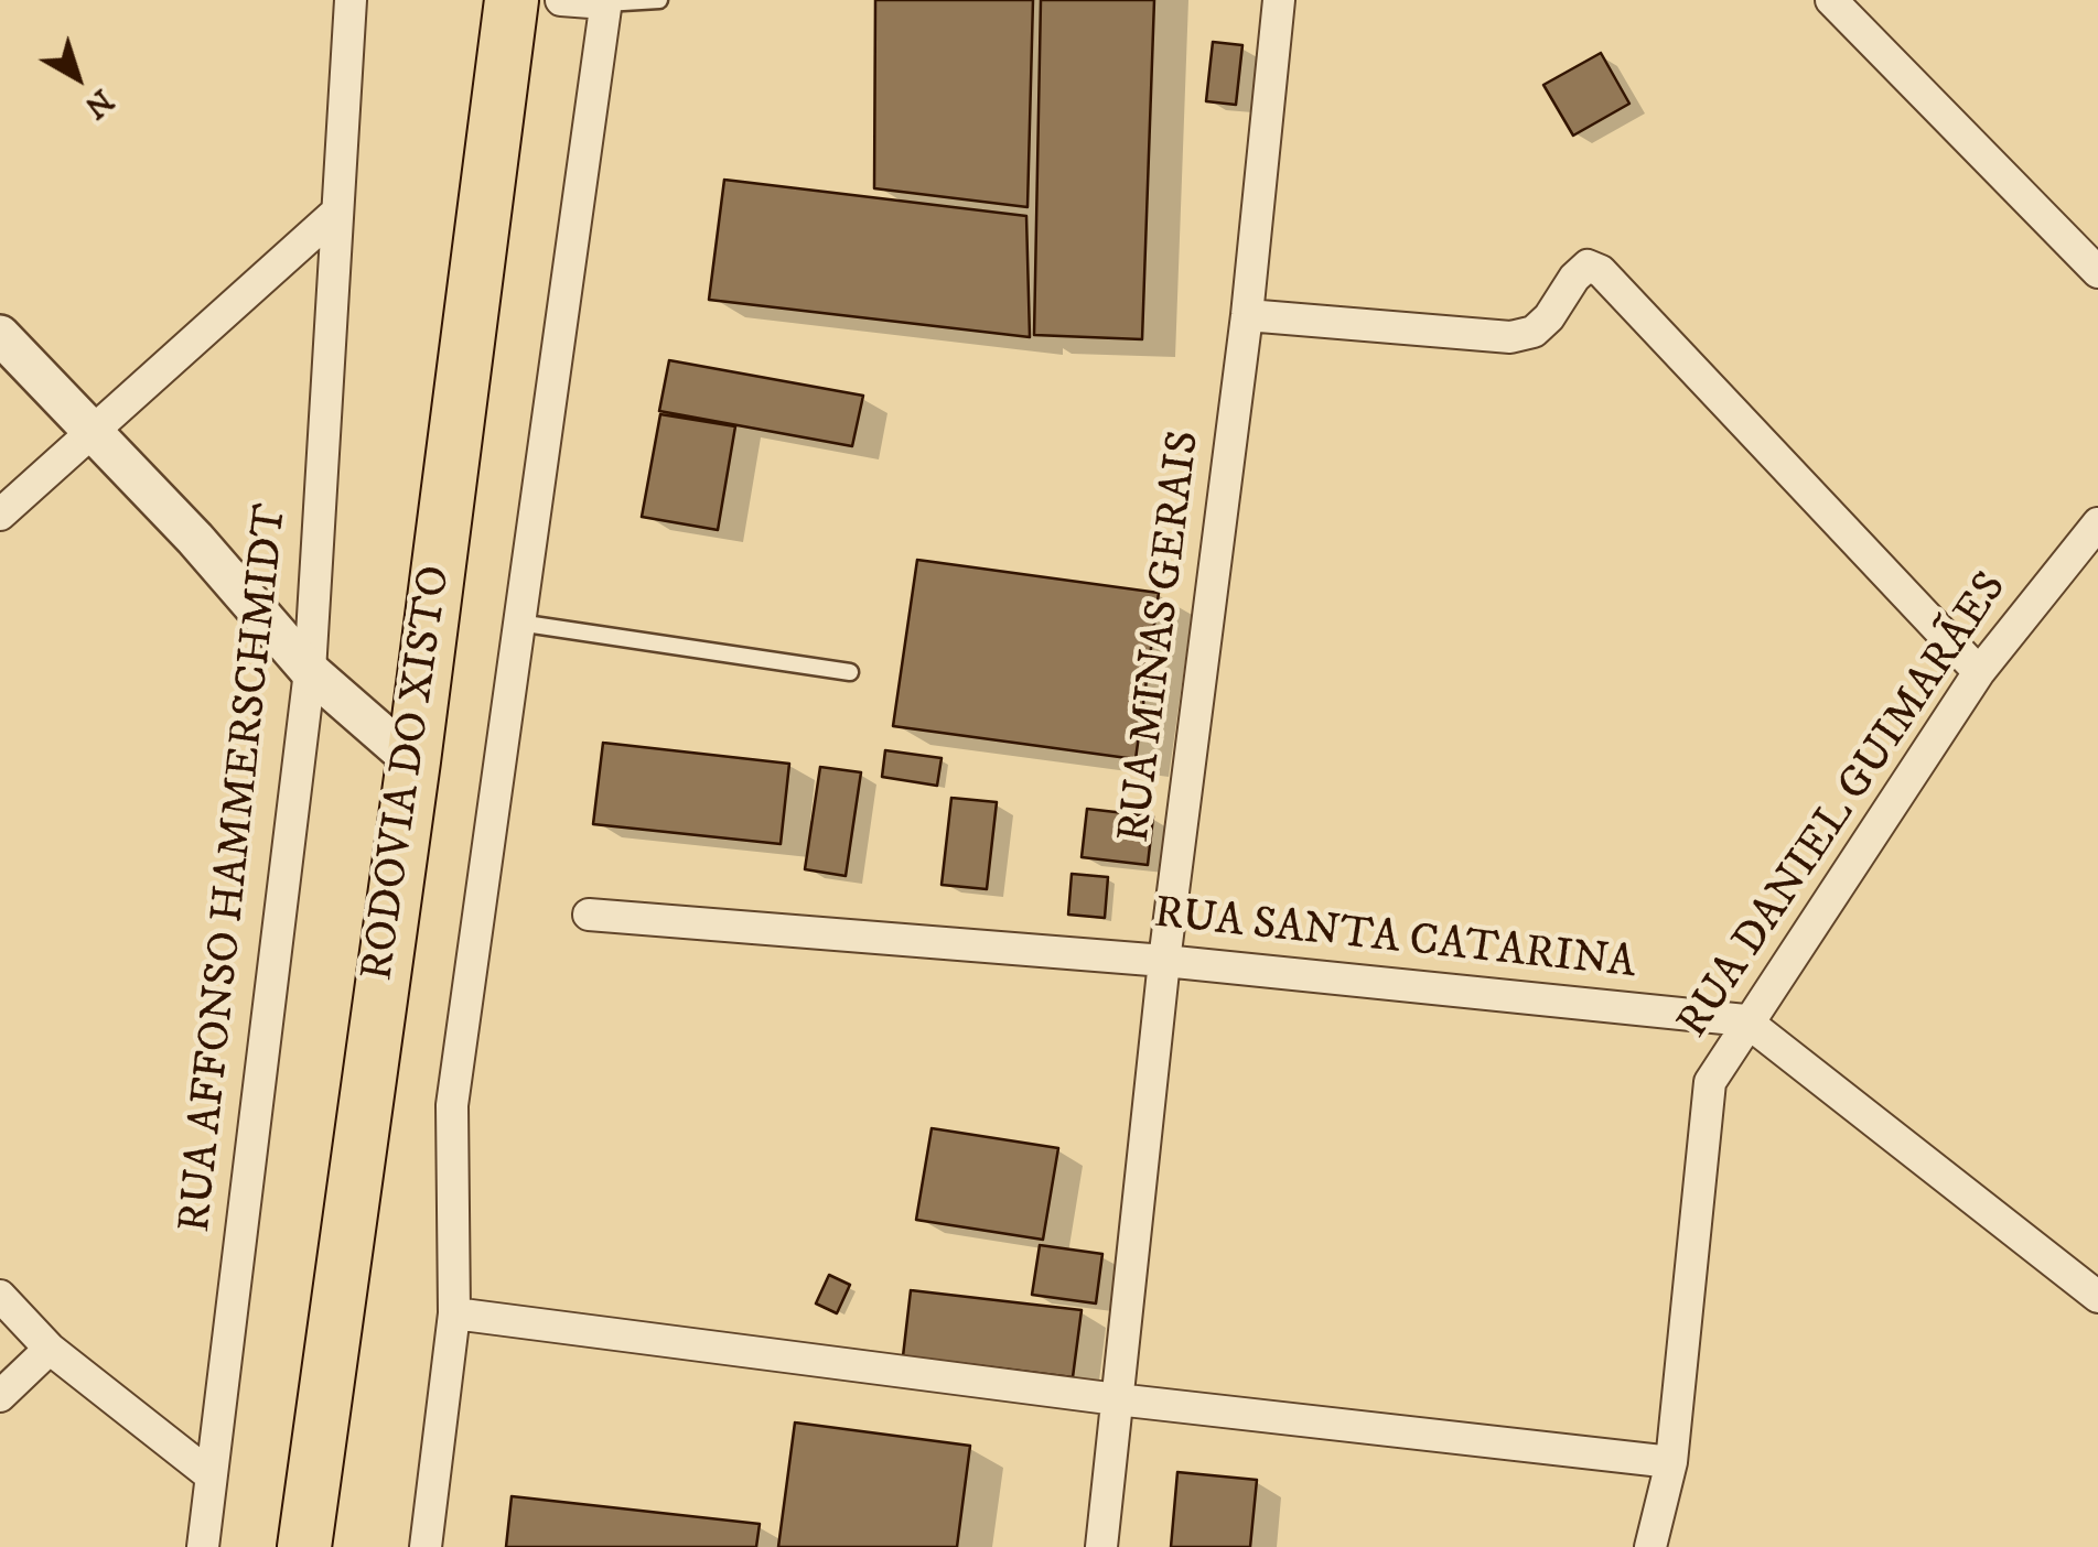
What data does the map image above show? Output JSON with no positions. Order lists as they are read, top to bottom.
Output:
{
  "streets": {
    "highway": ["RODOVIA DO XISTO"],
    "street": [
      "RUA MINAS GERAIS",
      "RUA DANIEL GUIMARÃES",
      "RUA AFFONSO HAMMERSCHMIDT",
      "RUA SANTA CATARINA"
    ]
  },
  "crossings": [
    ["RUA MINAS GERAIS", "RUA SANTA CATARINA"],
    ["RUA DANIEL GUIMARÃES", "RUA SANTA CATARINA"]
  ],
  "north": "bottom right"
}
